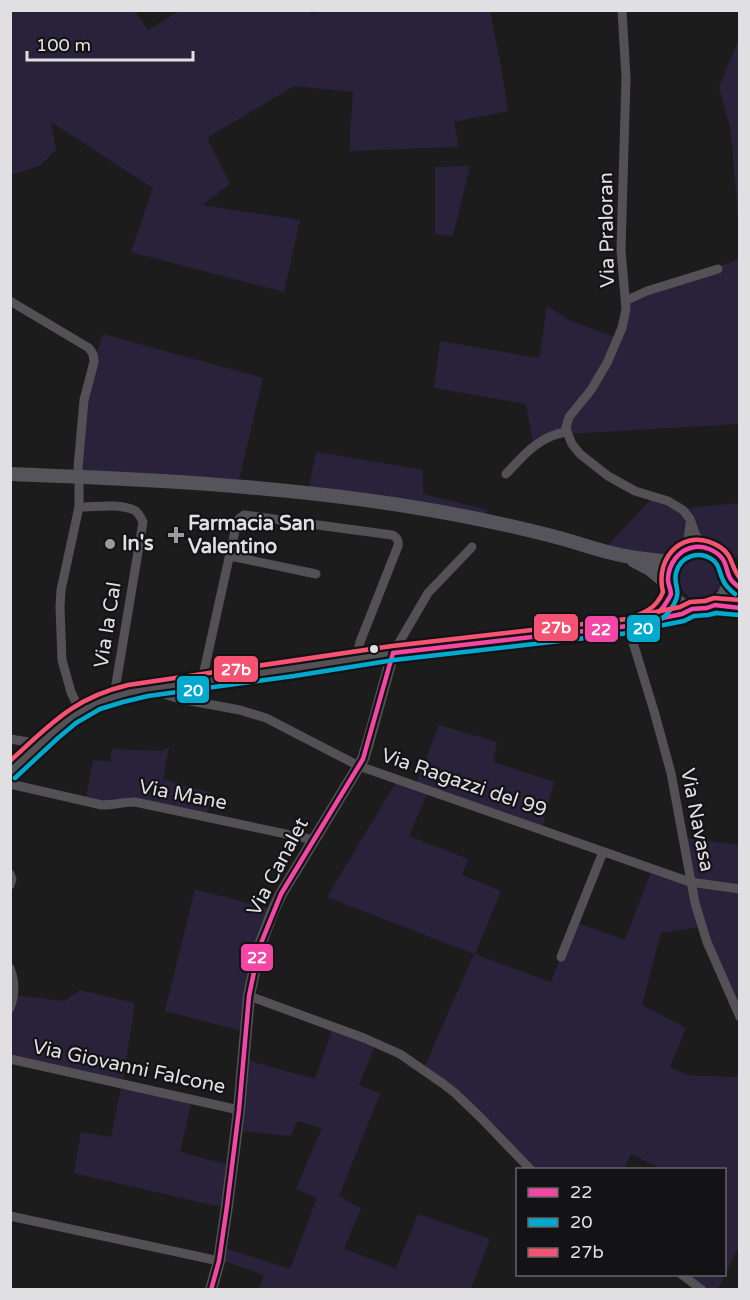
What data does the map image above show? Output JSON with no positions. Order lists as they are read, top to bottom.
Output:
{
  "streets": {
    "street": [
      "Via Praloran",
      "Via la Cal",
      "Via Ragazzi del 99",
      "Via Mane",
      "Via Navasa",
      "Via Canalet",
      "Via Giovanni Falcone"
    ]
  },
  "crossings": [
    ["Via la Cal", "Via Ragazzi del 99"],
    ["Via la Cal", "Via Navasa"],
    ["Via la Cal", "Via Canalet"],
    ["Via Ragazzi del 99", "Via Navasa"],
    ["Via Ragazzi del 99", "Via Canalet"],
    ["Via Mane", "Via Canalet"],
    ["Via Canalet", "Via Giovanni Falcone"]
  ],
  "places": {
    "health": ["Farmacia San Valentino"],
    "other": ["In's"]
  },
  "lines": ["transit line 27b", "transit line 22", "transit line 20"],
  "legend": ["22", "20", "27b"],
  "scale_bar": "100 m"
}
